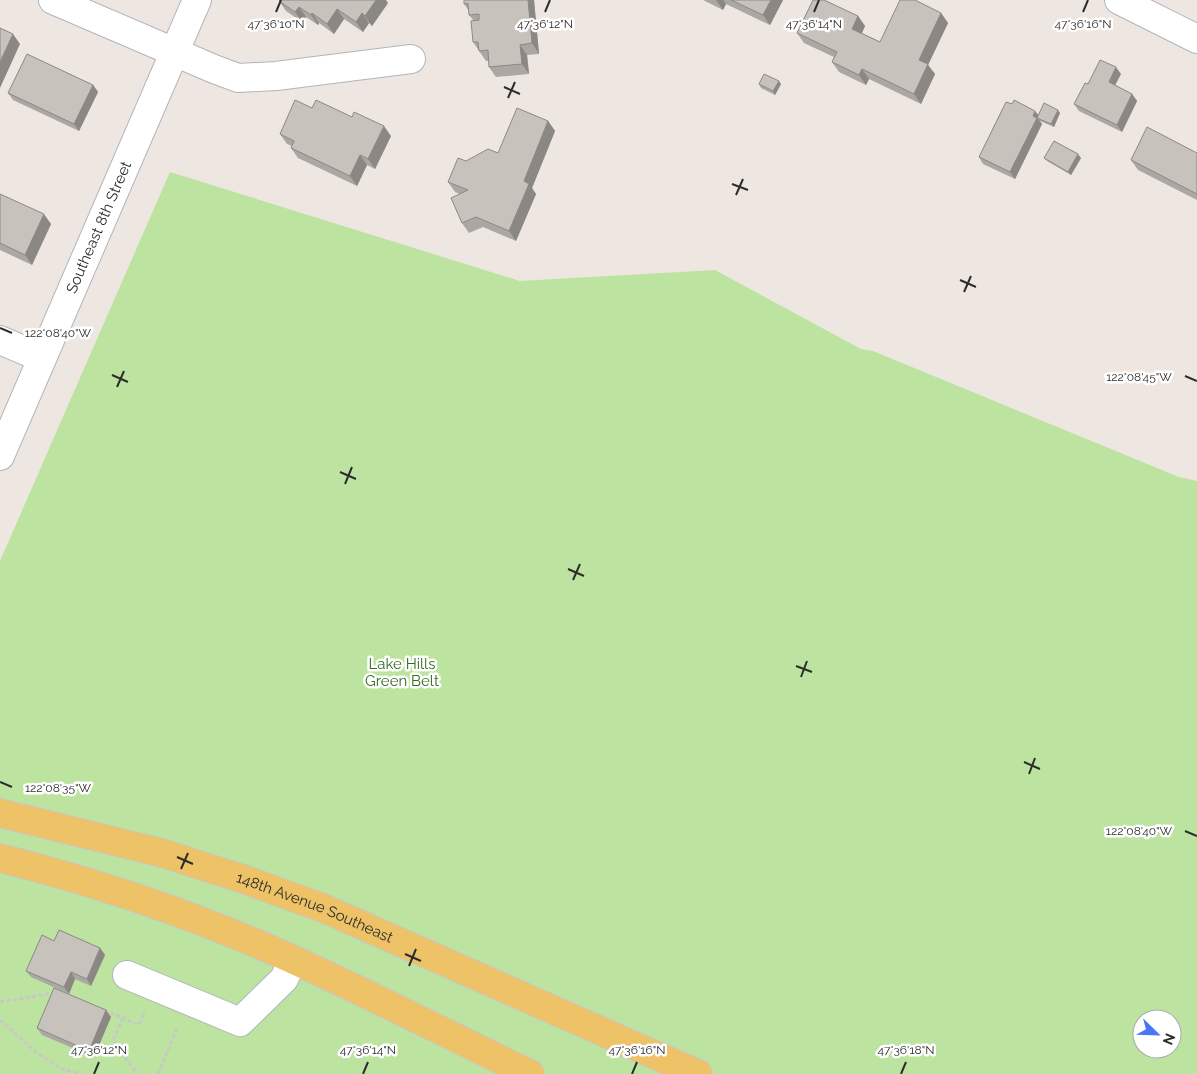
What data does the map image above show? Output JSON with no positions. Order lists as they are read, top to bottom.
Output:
{
  "streets": {
    "main road": ["148th Avenue Southeast"],
    "street": ["Southeast 8th Street"]
  },
  "parks": ["Lake Hills Green Belt"],
  "north": "bottom right",
  "coordinates": [
    "47°36'10\"N",
    "47°36'12\"N",
    "47°36'14\"N",
    "47°36'16\"N",
    "122°08'40\"W",
    "122°08'45\"W",
    "122°08'35\"W",
    "47°36'18\"N"
  ]
}
